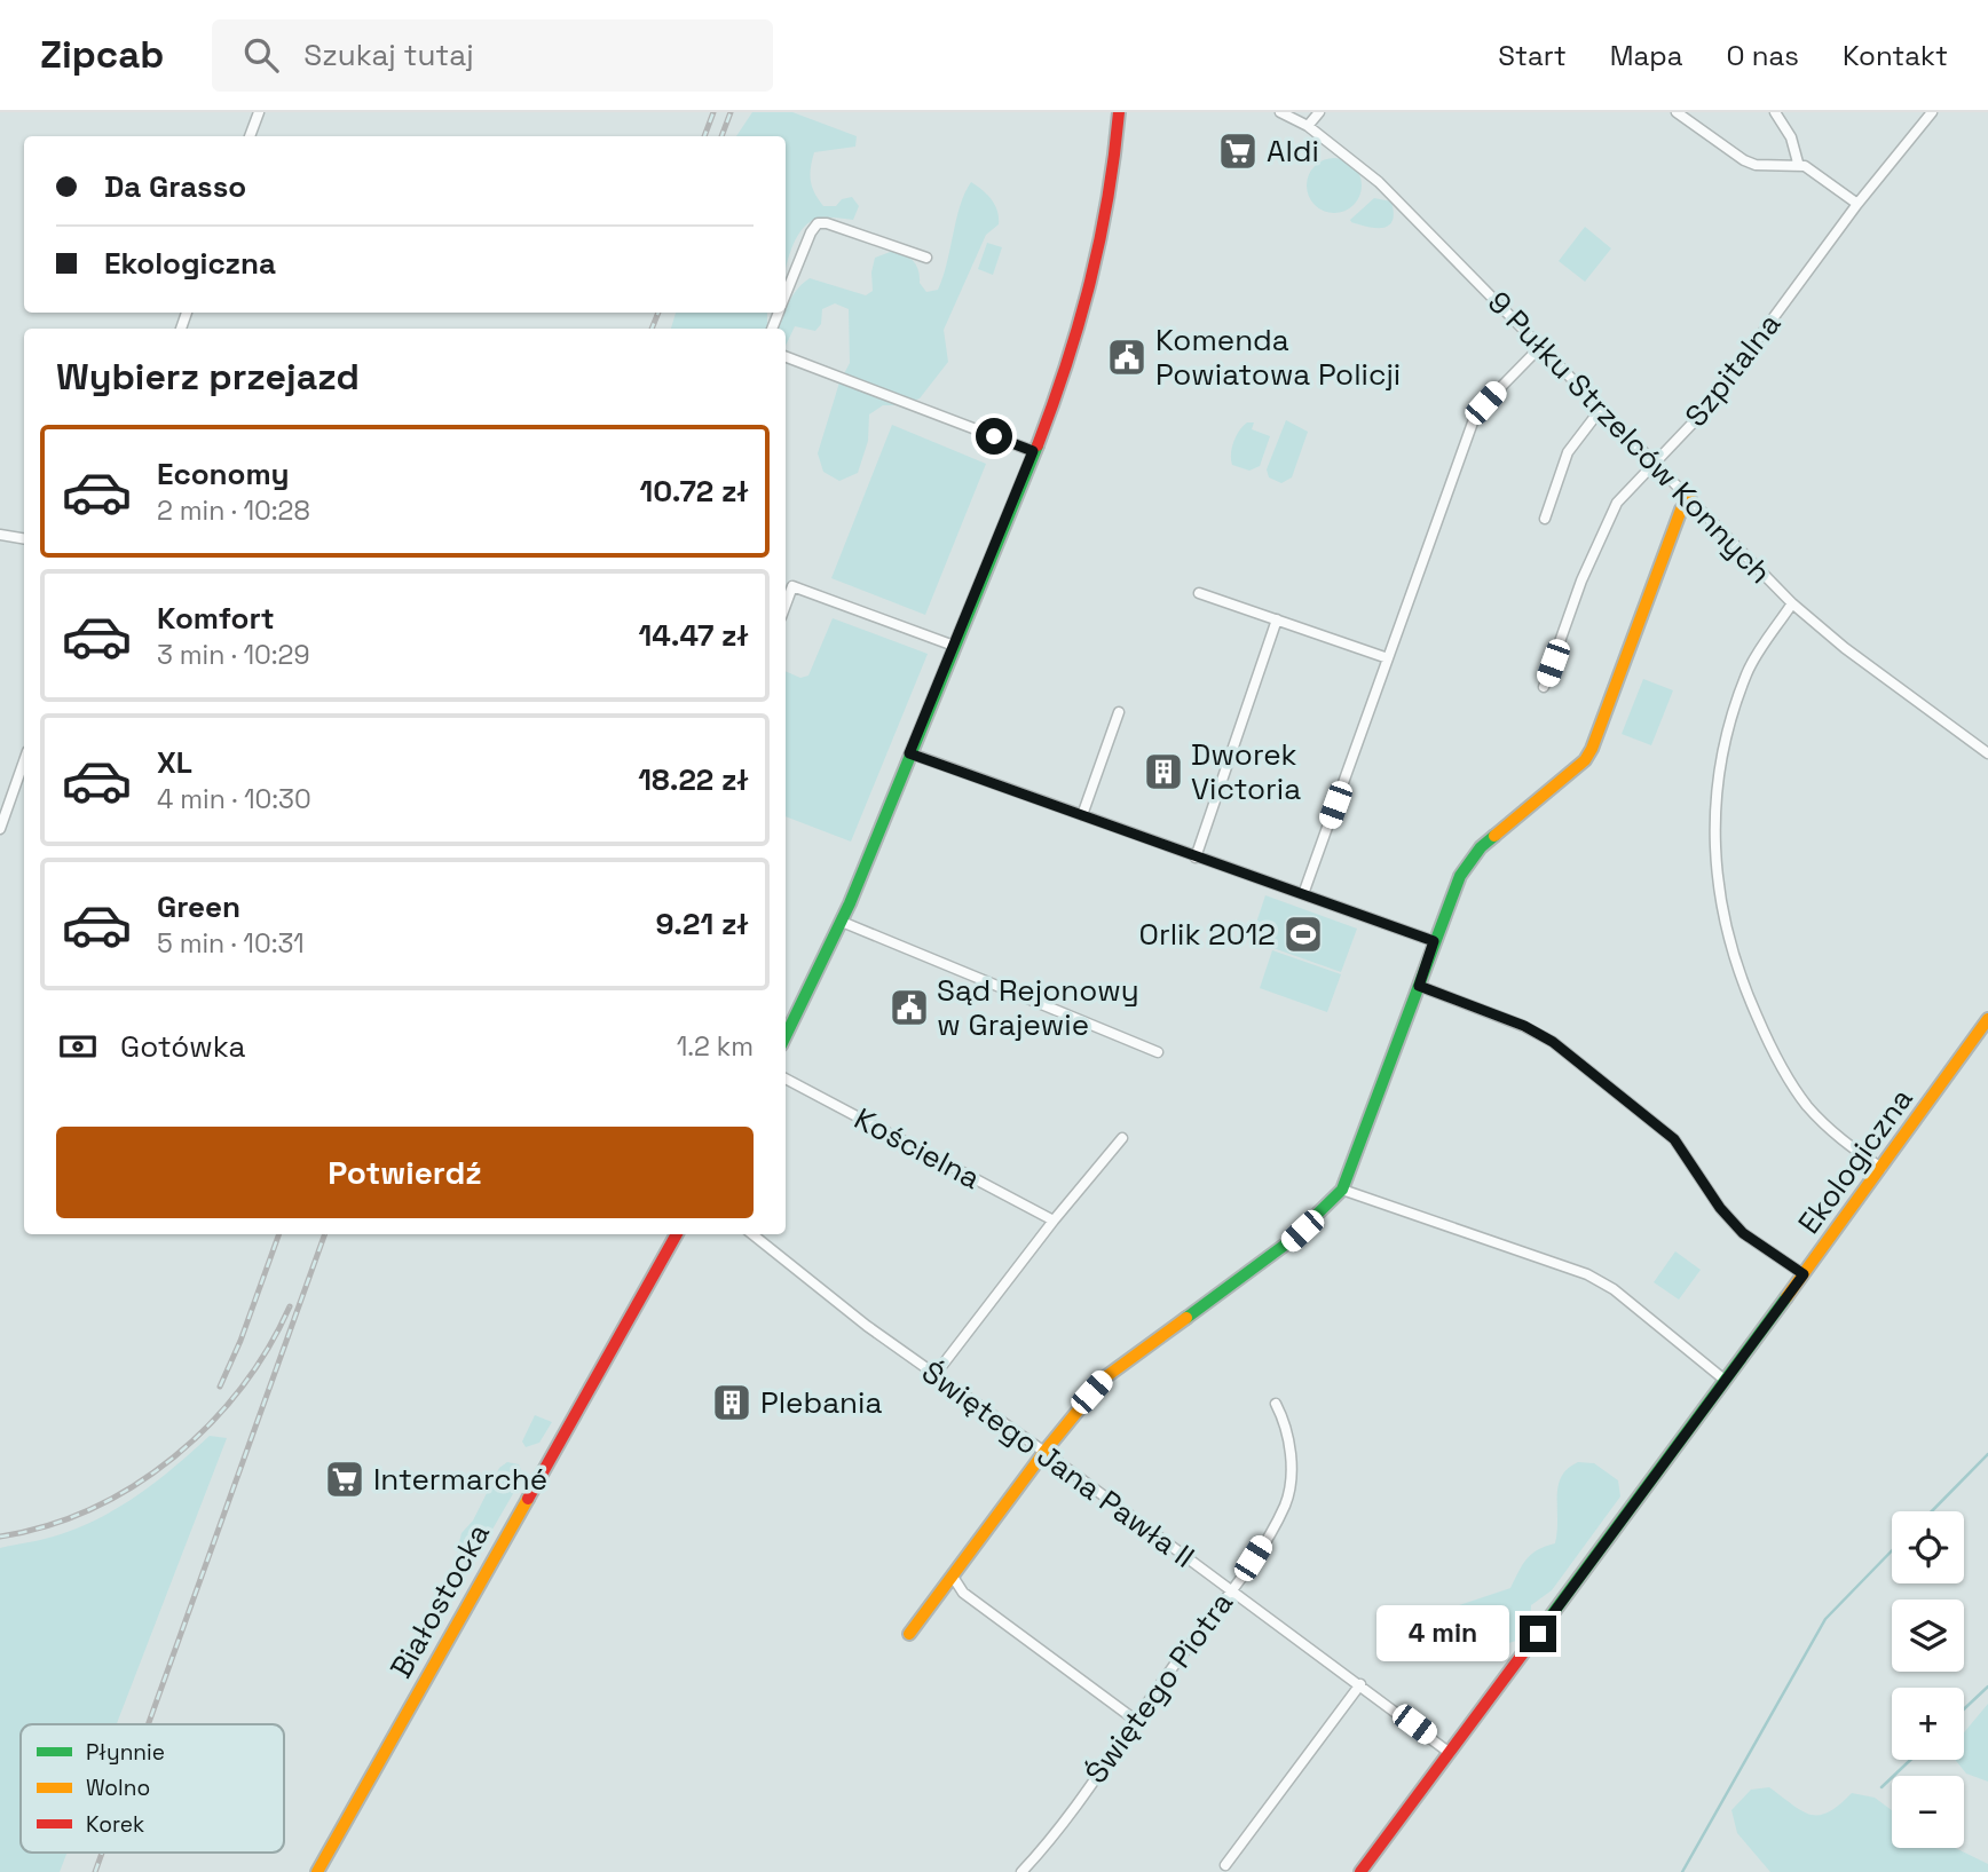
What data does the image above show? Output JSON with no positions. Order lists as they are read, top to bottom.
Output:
{
  "streets": {
    "street": [
      "Szpitalna",
      "9 Pułku Strzelców Konnych",
      "Kościelna",
      "Ekologiczna",
      "Świętego Jana Pawła II",
      "Białostocka",
      "Świętego Piotra"
    ]
  },
  "crossings": [
    ["Szpitalna", "9 Pułku Strzelców Konnych"],
    ["Ekologiczna", "Świętego Jana Pawła II"],
    ["Świętego Jana Pawła II", "Świętego Piotra"]
  ],
  "places": {
    "supermarket": ["Aldi", "Intermarché"],
    "public building": ["Komenda Powiatowa Policji", "Sąd Rejonowy w Grajewie"],
    "building": ["Dworek Victoria", "Plebania"],
    "sports": ["Orlik 2012"]
  },
  "legend": ["Płynnie", "Wolno", "Korek"],
  "page": {
    "header": "Zipcab",
    "search": "Szukaj tutaj",
    "nav": [
      "Start",
      "Mapa",
      "O nas",
      "Kontakt"
    ],
    "banner": ["Da Grasso", "Ekologiczna"],
    "heading": "Wybierz przejazd",
    "list": [
      {
        "name": "Economy",
        "note": "2 min · 10:28",
        "value": "10.72 zł"
      },
      {
        "name": "Komfort",
        "note": "3 min · 10:29",
        "value": "14.47 zł"
      },
      {
        "name": "XL",
        "note": "4 min · 10:30",
        "value": "18.22 zł"
      },
      {
        "name": "Green",
        "note": "5 min · 10:31",
        "value": "9.21 zł"
      }
    ],
    "pay": ["Gotówka", "1.2 km"],
    "buttons": "Potwierdź",
    "map_buttons": ["+", "−"],
    "bubble": "4 min"
  }
}
